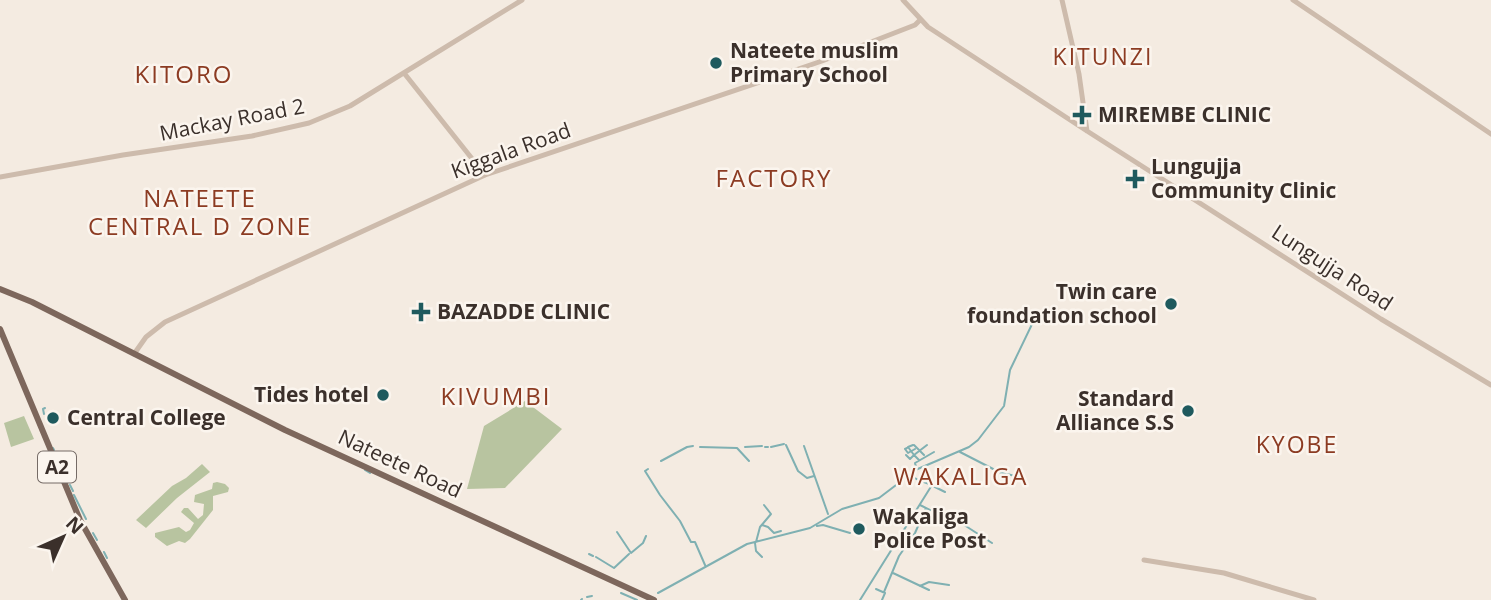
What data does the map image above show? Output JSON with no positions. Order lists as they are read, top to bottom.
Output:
{
  "streets": {
    "main road": ["Nateete Road", "A2"],
    "street": ["Mackay Road 2", "Kiggala Road", "Lungujja Road"]
  },
  "crossings": [
    ["Kiggala Road", "Lungujja Road"],
    ["Kiggala Road", "Nateete Road"]
  ],
  "districts": [
    "KITUNZI",
    "KITORO",
    "FACTORY",
    "NATEETE CENTRAL D ZONE",
    "KIVUMBI",
    "KYOBE",
    "WAKALIGA"
  ],
  "places": {
    "other": [
      "Nateete muslim Primary School",
      "Twin care foundation school",
      "Tides hotel",
      "Standard Alliance S.S",
      "Central College",
      "Wakaliga Police Post"
    ],
    "health": ["MIREMBE CLINIC", "Lungujja Community Clinic", "BAZADDE CLINIC"]
  },
  "north": "top right"
}
